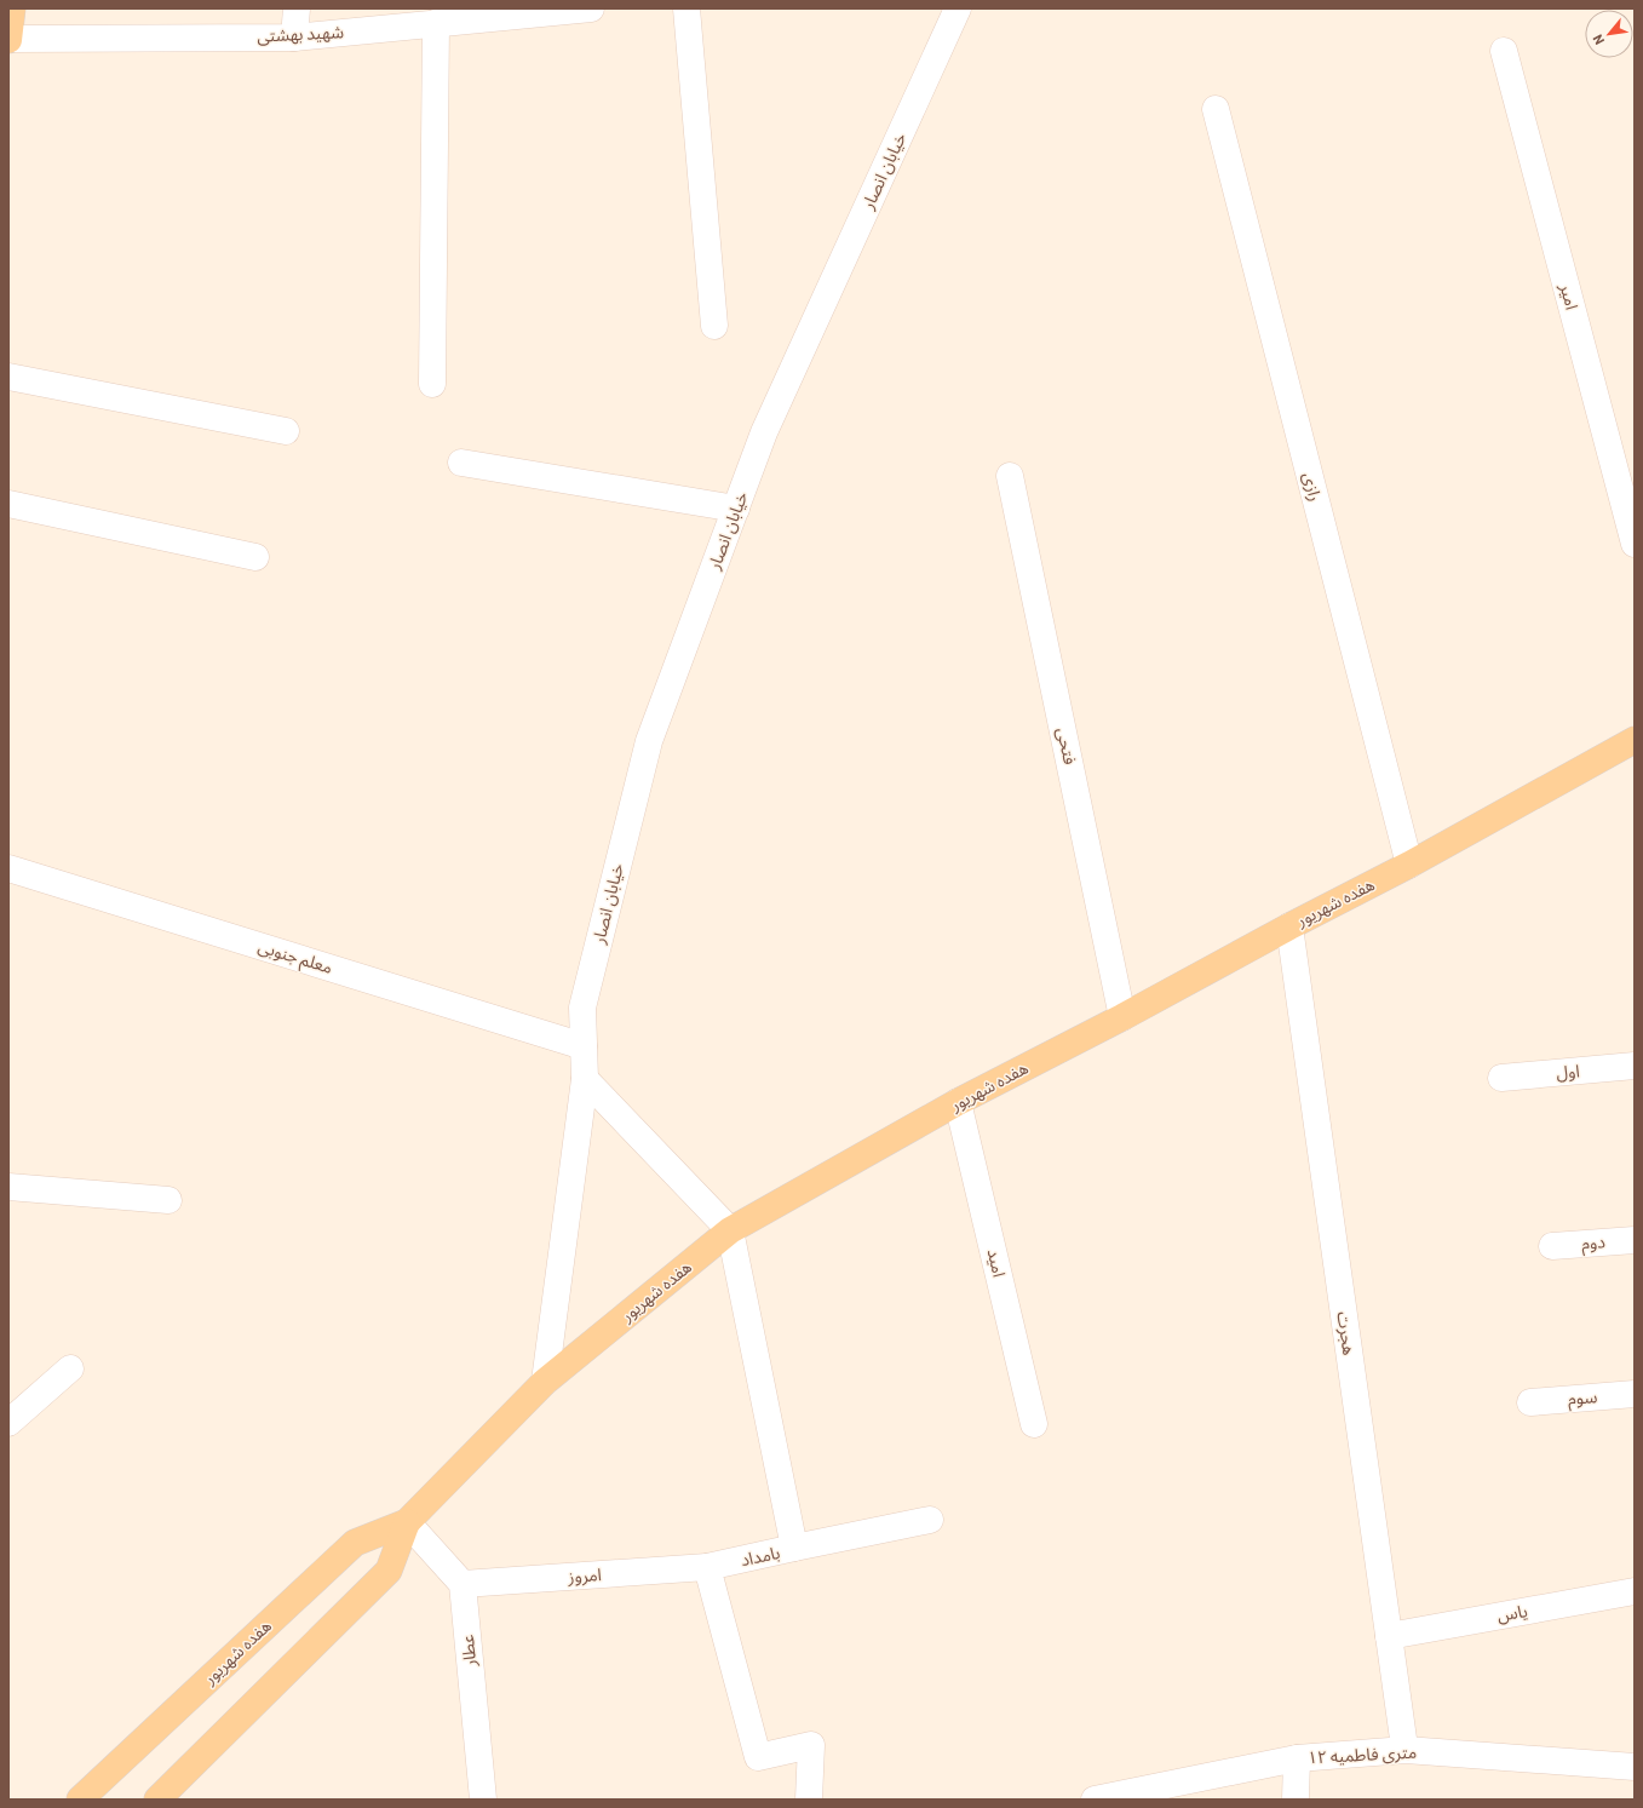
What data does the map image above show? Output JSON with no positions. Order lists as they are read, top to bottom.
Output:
{
  "streets": {
    "main road": ["هفده شهریور"],
    "street": [
      "شهید بهشتی",
      "خیابان انصار",
      "امیر",
      "رازی",
      "فتحی",
      "معلم جنوبی",
      "اول",
      "دوم",
      "امید",
      "هجرت",
      "سوم",
      "بامداد",
      "امروز",
      "یاس",
      "عطار",
      "۱۲ متری فاطمیه"
    ]
  },
  "crossings": [
    ["خیابان انصار", "هفده شهریور"],
    ["خیابان انصار", "معلم جنوبی"],
    ["رازی", "هفده شهریور"],
    ["فتحی", "هفده شهریور"],
    ["هفده شهریور", "امید"],
    ["هفده شهریور", "هجرت"],
    ["هفده شهریور", "بامداد"],
    ["هجرت", "یاس"],
    ["بامداد", "امروز"],
    ["امروز", "عطار"]
  ],
  "north": "bottom left"
}
